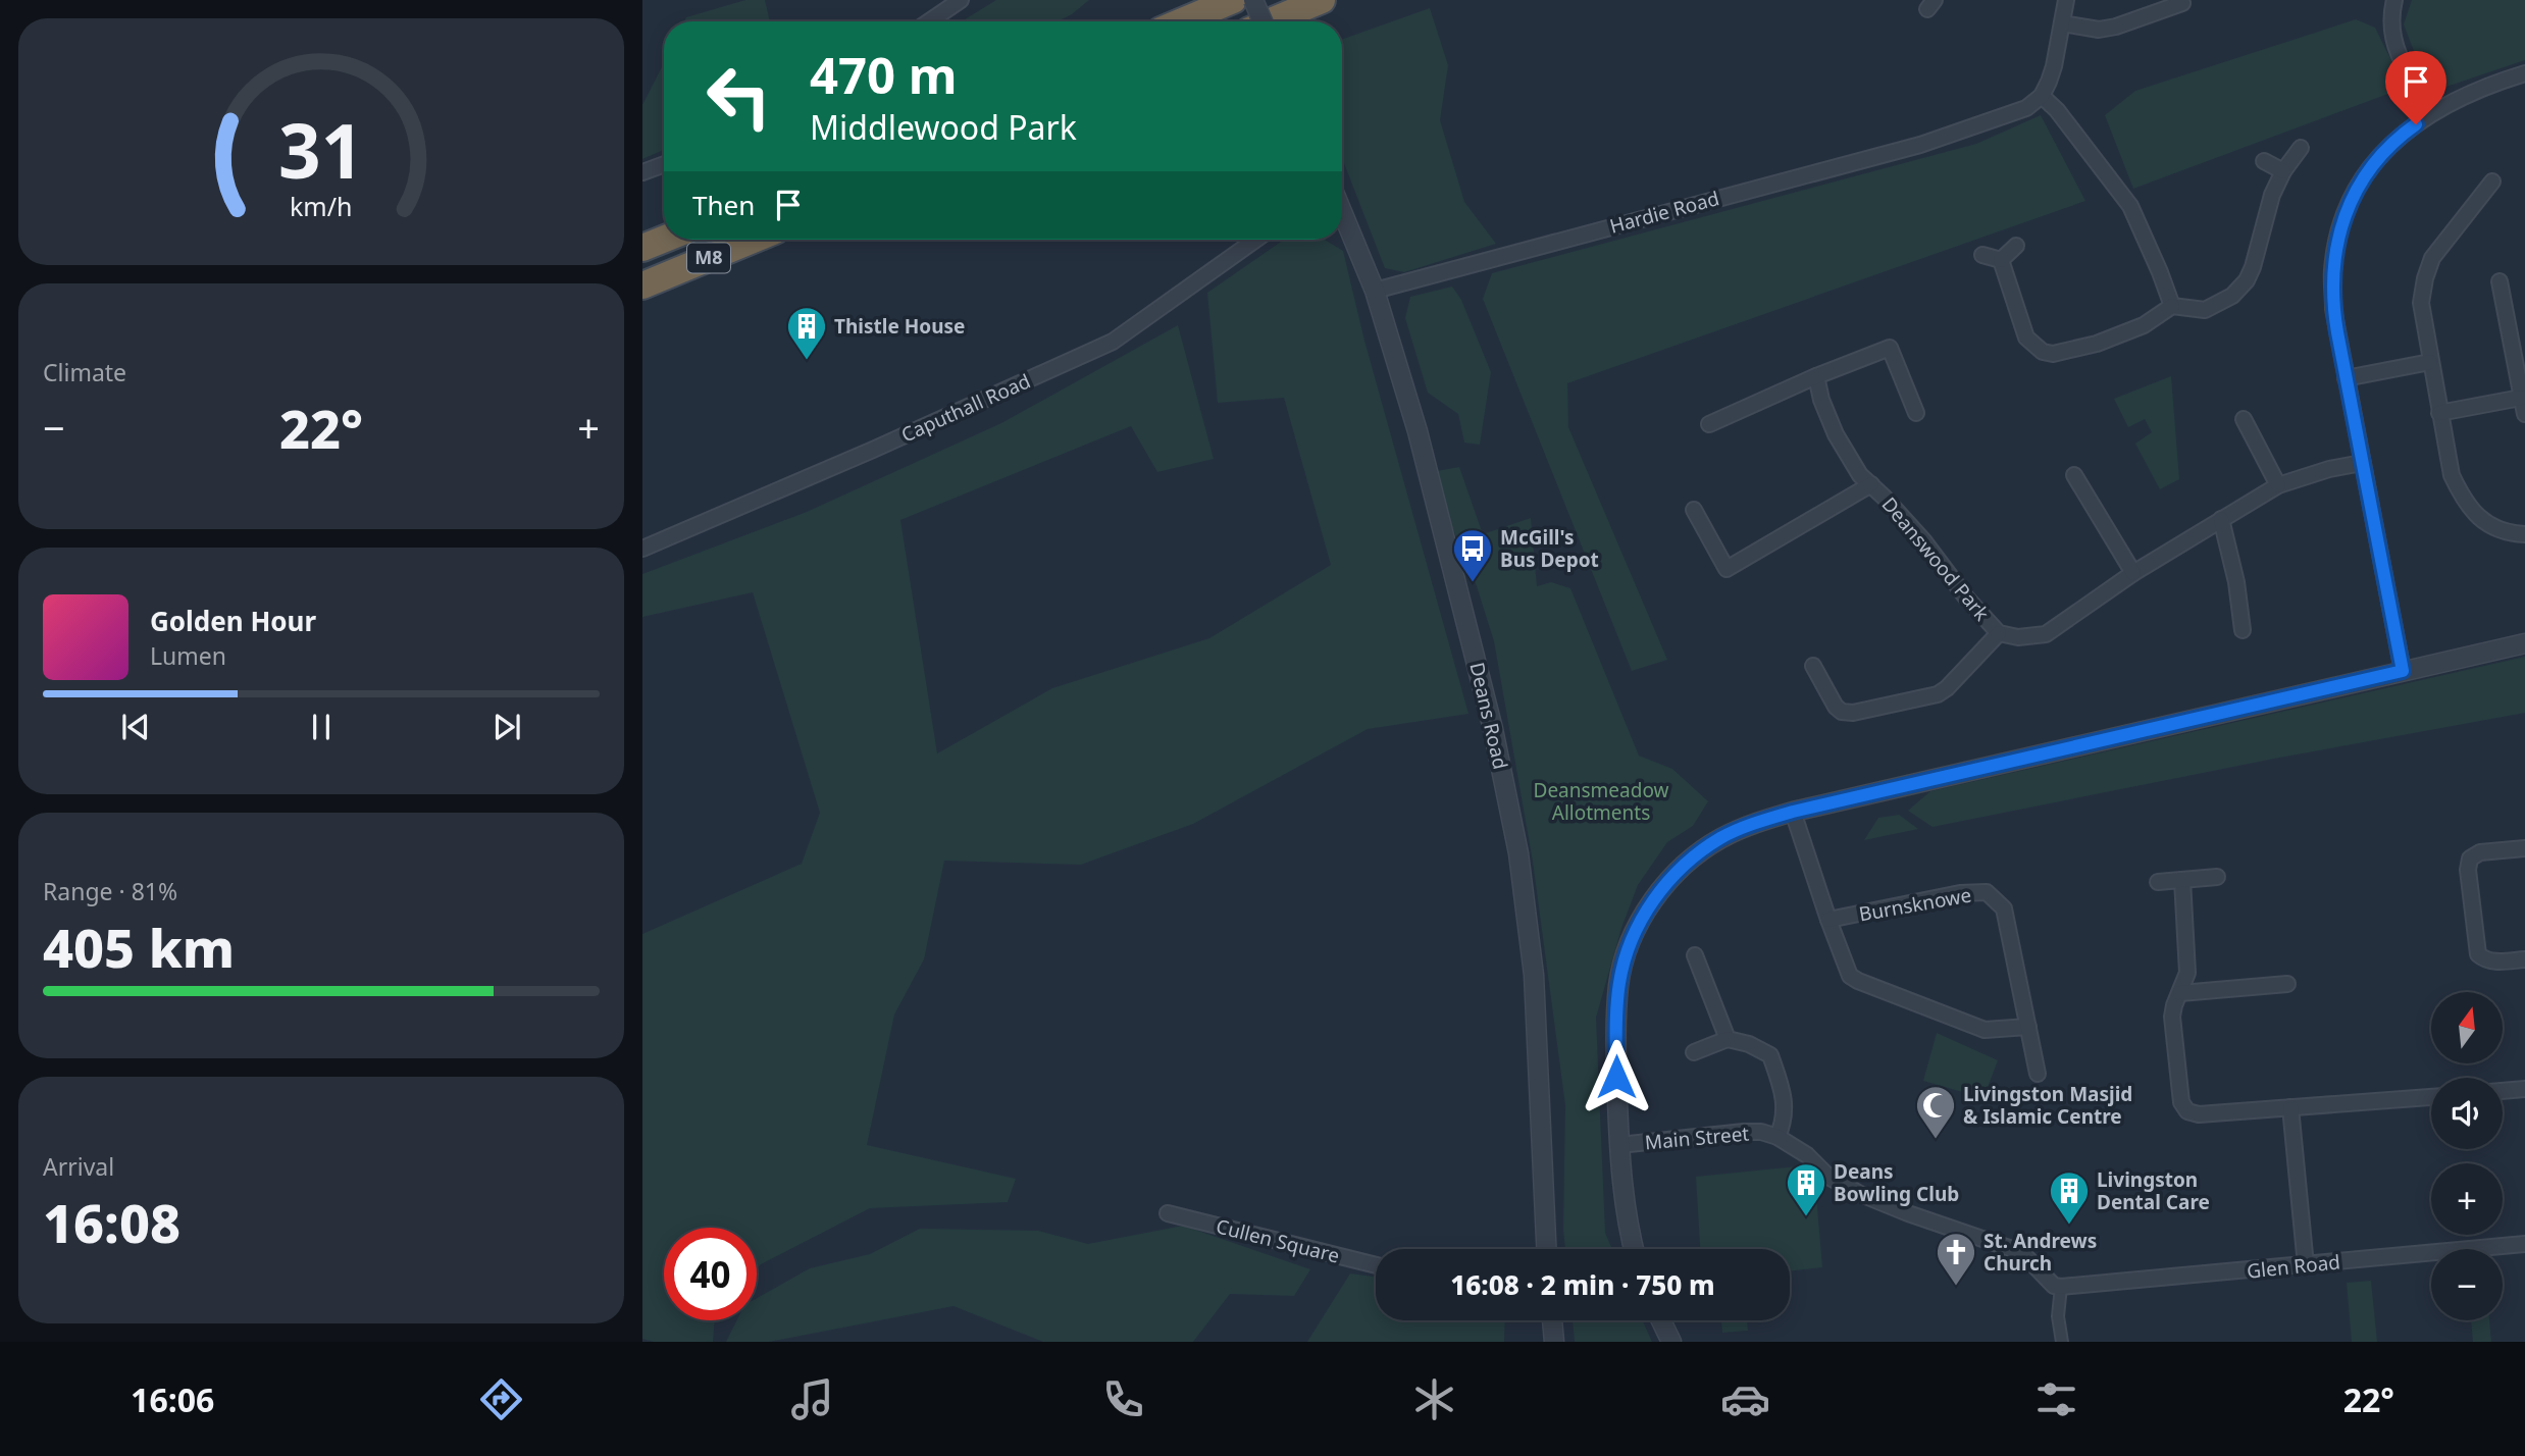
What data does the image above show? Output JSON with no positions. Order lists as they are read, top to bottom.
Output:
{
  "streets": {
    "highway": ["M8"],
    "street": [
      "Hardie Road",
      "Caputhall Road",
      "Deanswood Park",
      "Deans Road",
      "Burnsknowe",
      "Main Street",
      "Cullen Square",
      "Glen Road"
    ]
  },
  "crossings": [
    ["Hardie Road", "Deans Road"],
    ["Main Street", "Glen Road"]
  ],
  "parks": ["Deansmeadow Allotments"],
  "places": {
    "building": ["Thistle House", "Deans Bowling Club", "Livingston Dental Care"],
    "bus stop": ["McGill's Bus Depot"],
    "mosque": ["Livingston Masjid & Islamic Centre"],
    "church": ["St. Andrews Church"]
  },
  "north": "top",
  "page": {
    "turn": ["470 m", "Middlewood Park"],
    "then": "Then",
    "tile": [
      "Climate",
      ["Range · 81%", "405 km"],
      ["Arrival", "16:08"]
    ],
    "heat": ["−", "22°", "+"],
    "song": ["Golden Hour", "Lumen"],
    "map_buttons": ["+", "−"],
    "limit": "40",
    "trip": "16:08 · 2 min · 750 m",
    "tabs": ["16:06", "22°"],
    "gauge": ["31", "km/h"]
  }
}
